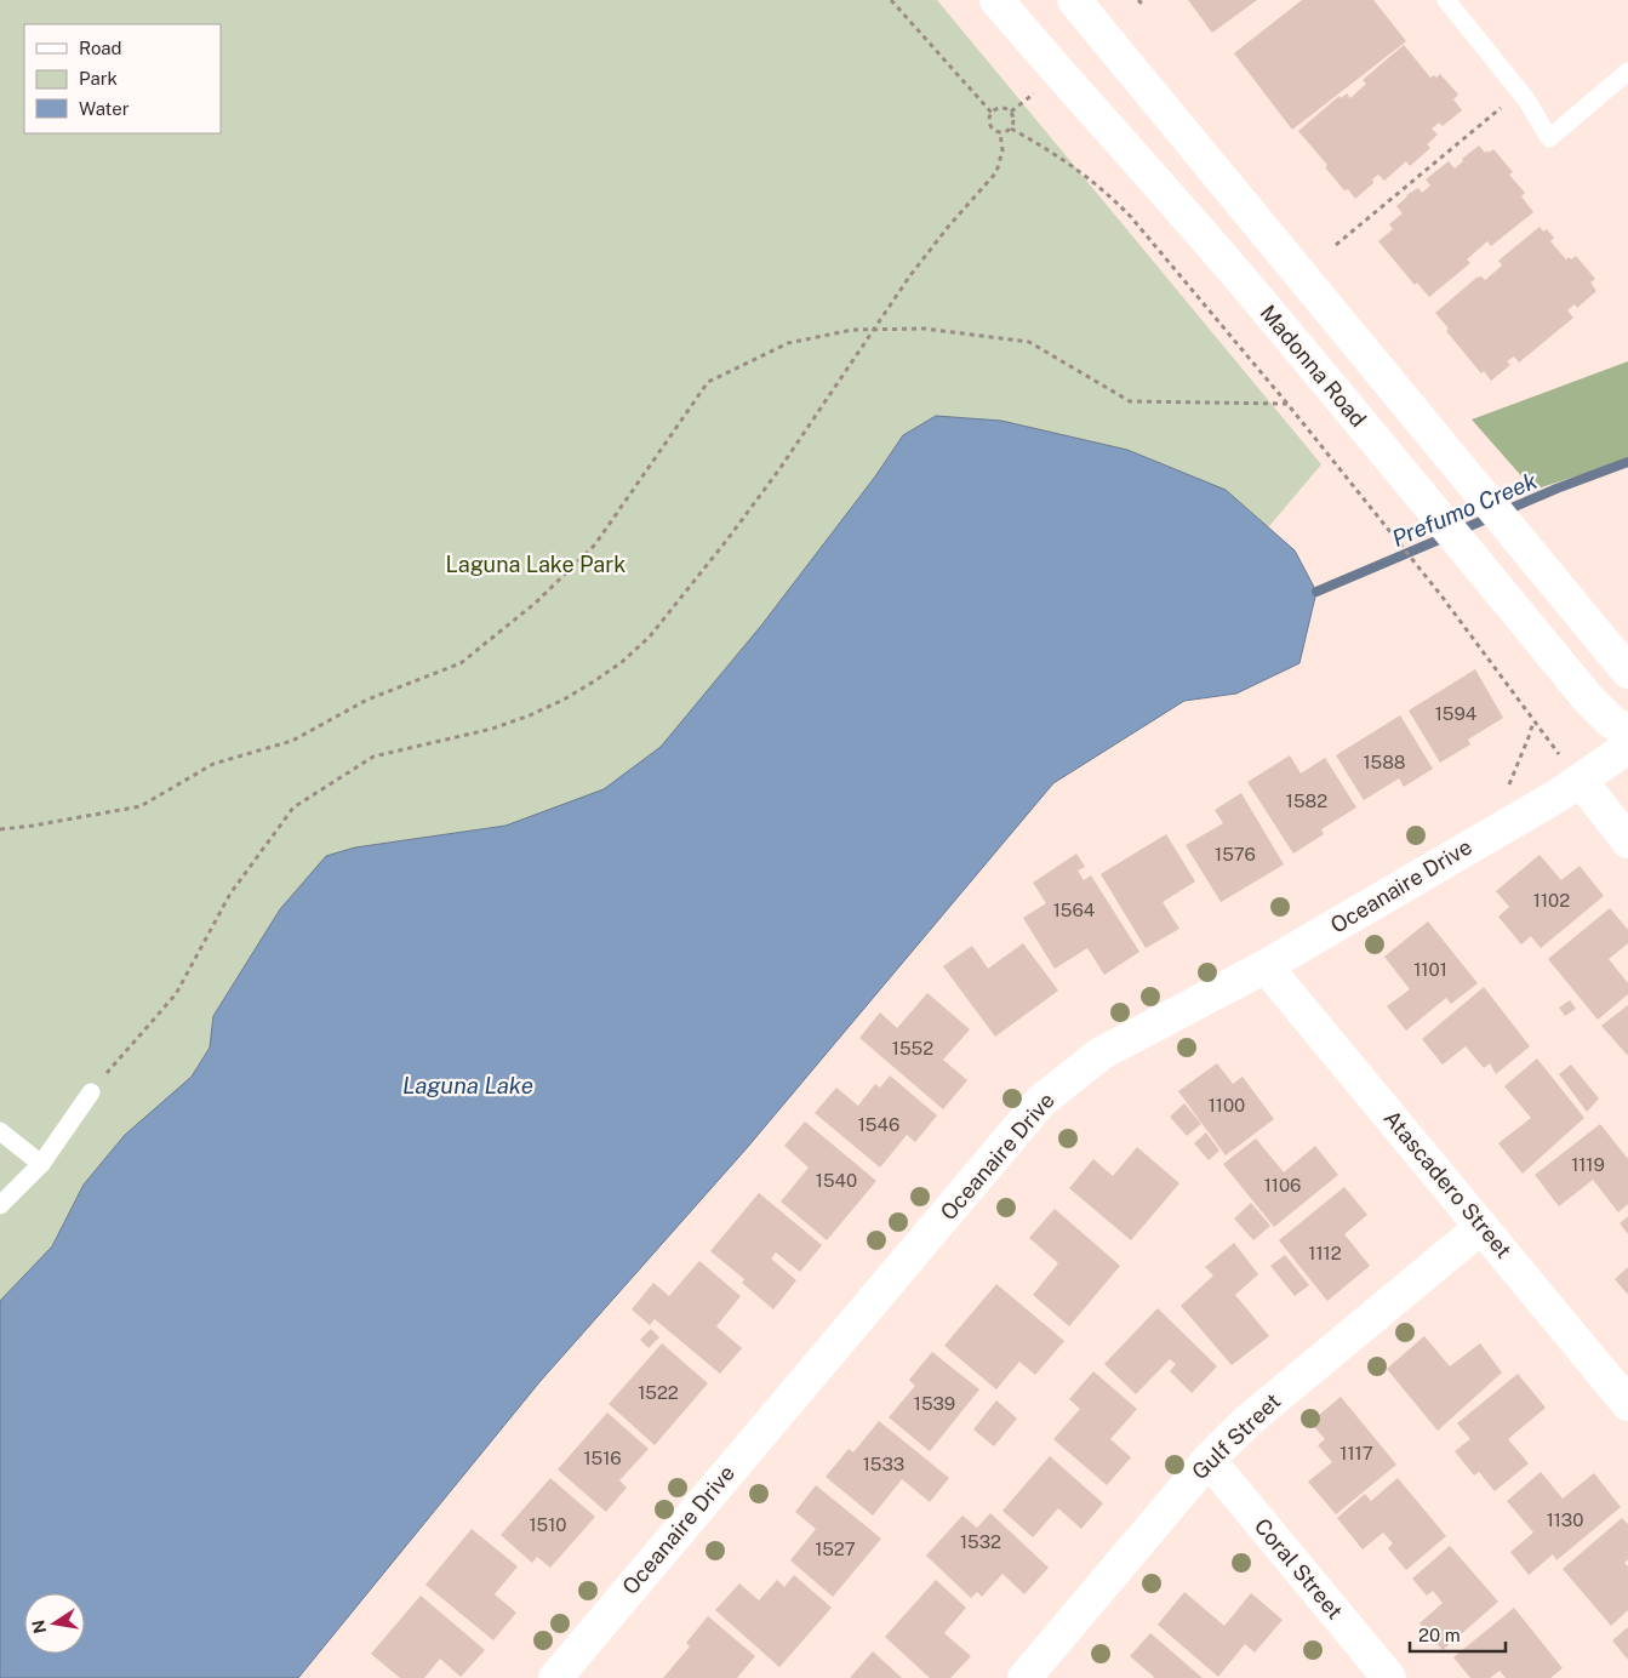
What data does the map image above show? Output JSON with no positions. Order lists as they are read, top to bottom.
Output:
{
  "streets": {
    "street": [
      "Madonna Road",
      "Oceanaire Drive",
      "Atascadero Street",
      "Gulf Street",
      "Coral Street"
    ]
  },
  "crossings": [
    ["Oceanaire Drive", "Atascadero Street"],
    ["Atascadero Street", "Gulf Street"],
    ["Gulf Street", "Coral Street"]
  ],
  "water": ["Prefumo Creek", "Laguna Lake"],
  "parks": ["Laguna Lake Park"],
  "house_numbers": [
    "1594",
    "1588",
    "1582",
    "1576",
    "1102",
    "1564",
    "1101",
    "1552",
    "1100",
    "1546",
    "1119",
    "1540",
    "1106",
    "1112",
    "1522",
    "1539",
    "1117",
    "1516",
    "1533",
    "1130",
    "1510",
    "1532",
    "1527"
  ],
  "legend": ["Road", "Park", "Water"],
  "scale_bar": "20 m",
  "north": "left"
}
